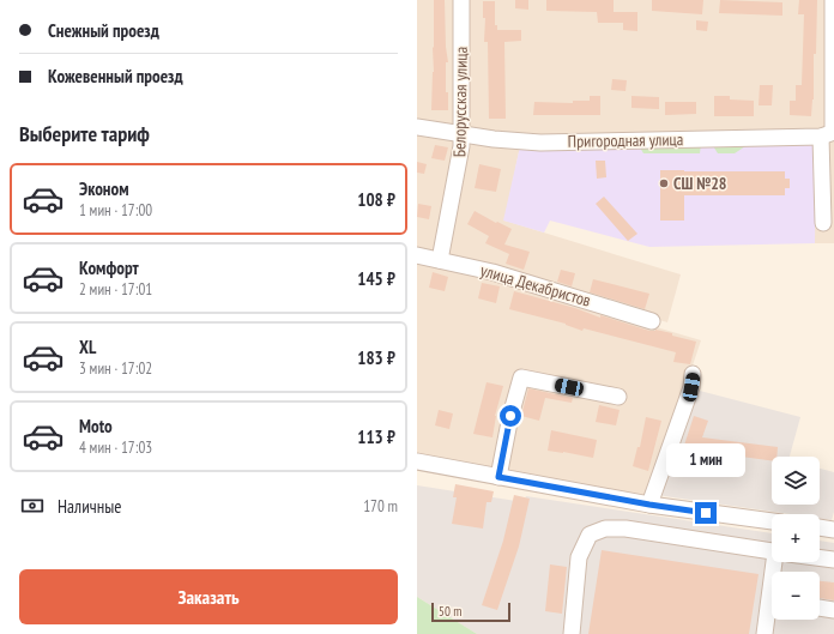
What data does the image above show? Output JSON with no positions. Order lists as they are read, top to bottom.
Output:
{
  "streets": {
    "street": ["Белорусская улица", "Пригородная улица", "улица Декабристов"]
  },
  "crossings": [
    ["Белорусская улица", "Пригородная улица"],
    ["Белорусская улица", "улица Декабристов"]
  ],
  "places": ["СШ №28"],
  "scale_bar": "50 m",
  "page": {
    "banner": ["Снежный проезд", "Кожевенный проезд"],
    "heading": "Выберите тариф",
    "list": [
      {
        "name": "Эконом",
        "note": "1 мин · 17:00",
        "value": "108 ₽"
      },
      {
        "name": "Комфорт",
        "note": "2 мин · 17:01",
        "value": "145 ₽"
      },
      {
        "name": "XL",
        "note": "3 мин · 17:02",
        "value": "183 ₽"
      },
      {
        "name": "Moto",
        "note": "4 мин · 17:03",
        "value": "113 ₽"
      }
    ],
    "bubble": "1 мин",
    "map_buttons": ["+", "−"],
    "pay": ["Наличные", "170 m"],
    "buttons": "Заказать",
    "scale": "50 m"
  }
}
